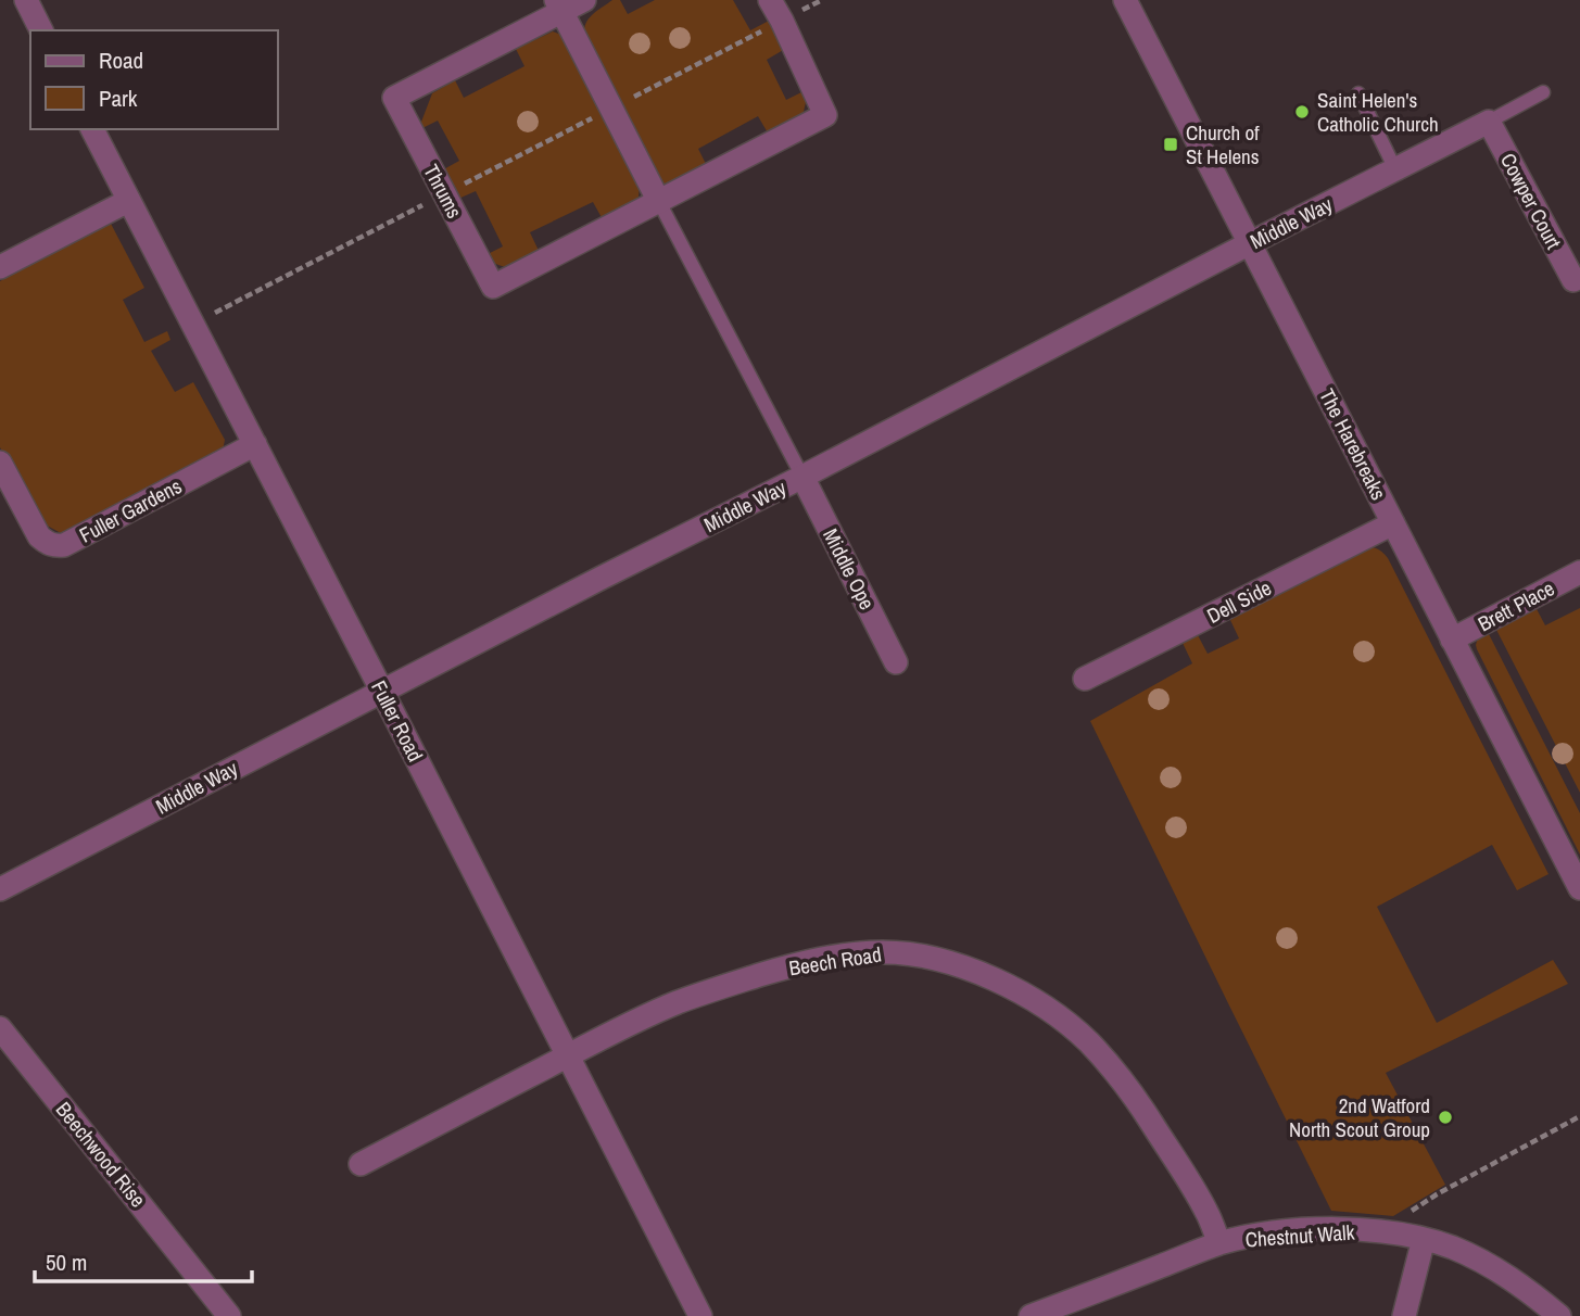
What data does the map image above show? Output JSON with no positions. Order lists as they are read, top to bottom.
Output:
{
  "streets": {
    "street": [
      "Thrums",
      "Cowper Court",
      "Middle Way",
      "The Harebreaks",
      "Fuller Gardens",
      "Middle Ope",
      "Dell Side",
      "Brett Place",
      "Fuller Road",
      "Beech Road",
      "Beechwood Rise",
      "Chestnut Walk"
    ]
  },
  "crossings": [
    ["Cowper Court", "Middle Way"],
    ["Middle Way", "The Harebreaks"],
    ["Middle Way", "Middle Ope"],
    ["Middle Way", "Fuller Road"],
    ["The Harebreaks", "Dell Side"],
    ["The Harebreaks", "Brett Place"],
    ["Fuller Gardens", "Fuller Road"],
    ["Fuller Road", "Beech Road"],
    ["Beech Road", "Chestnut Walk"]
  ],
  "places": {
    "other": ["Saint Helen's Catholic Church", "2nd Watford North Scout Group"],
    "transit": ["Church of St Helens"]
  },
  "legend": ["Road", "Park"],
  "scale_bar": "50 m"
}
